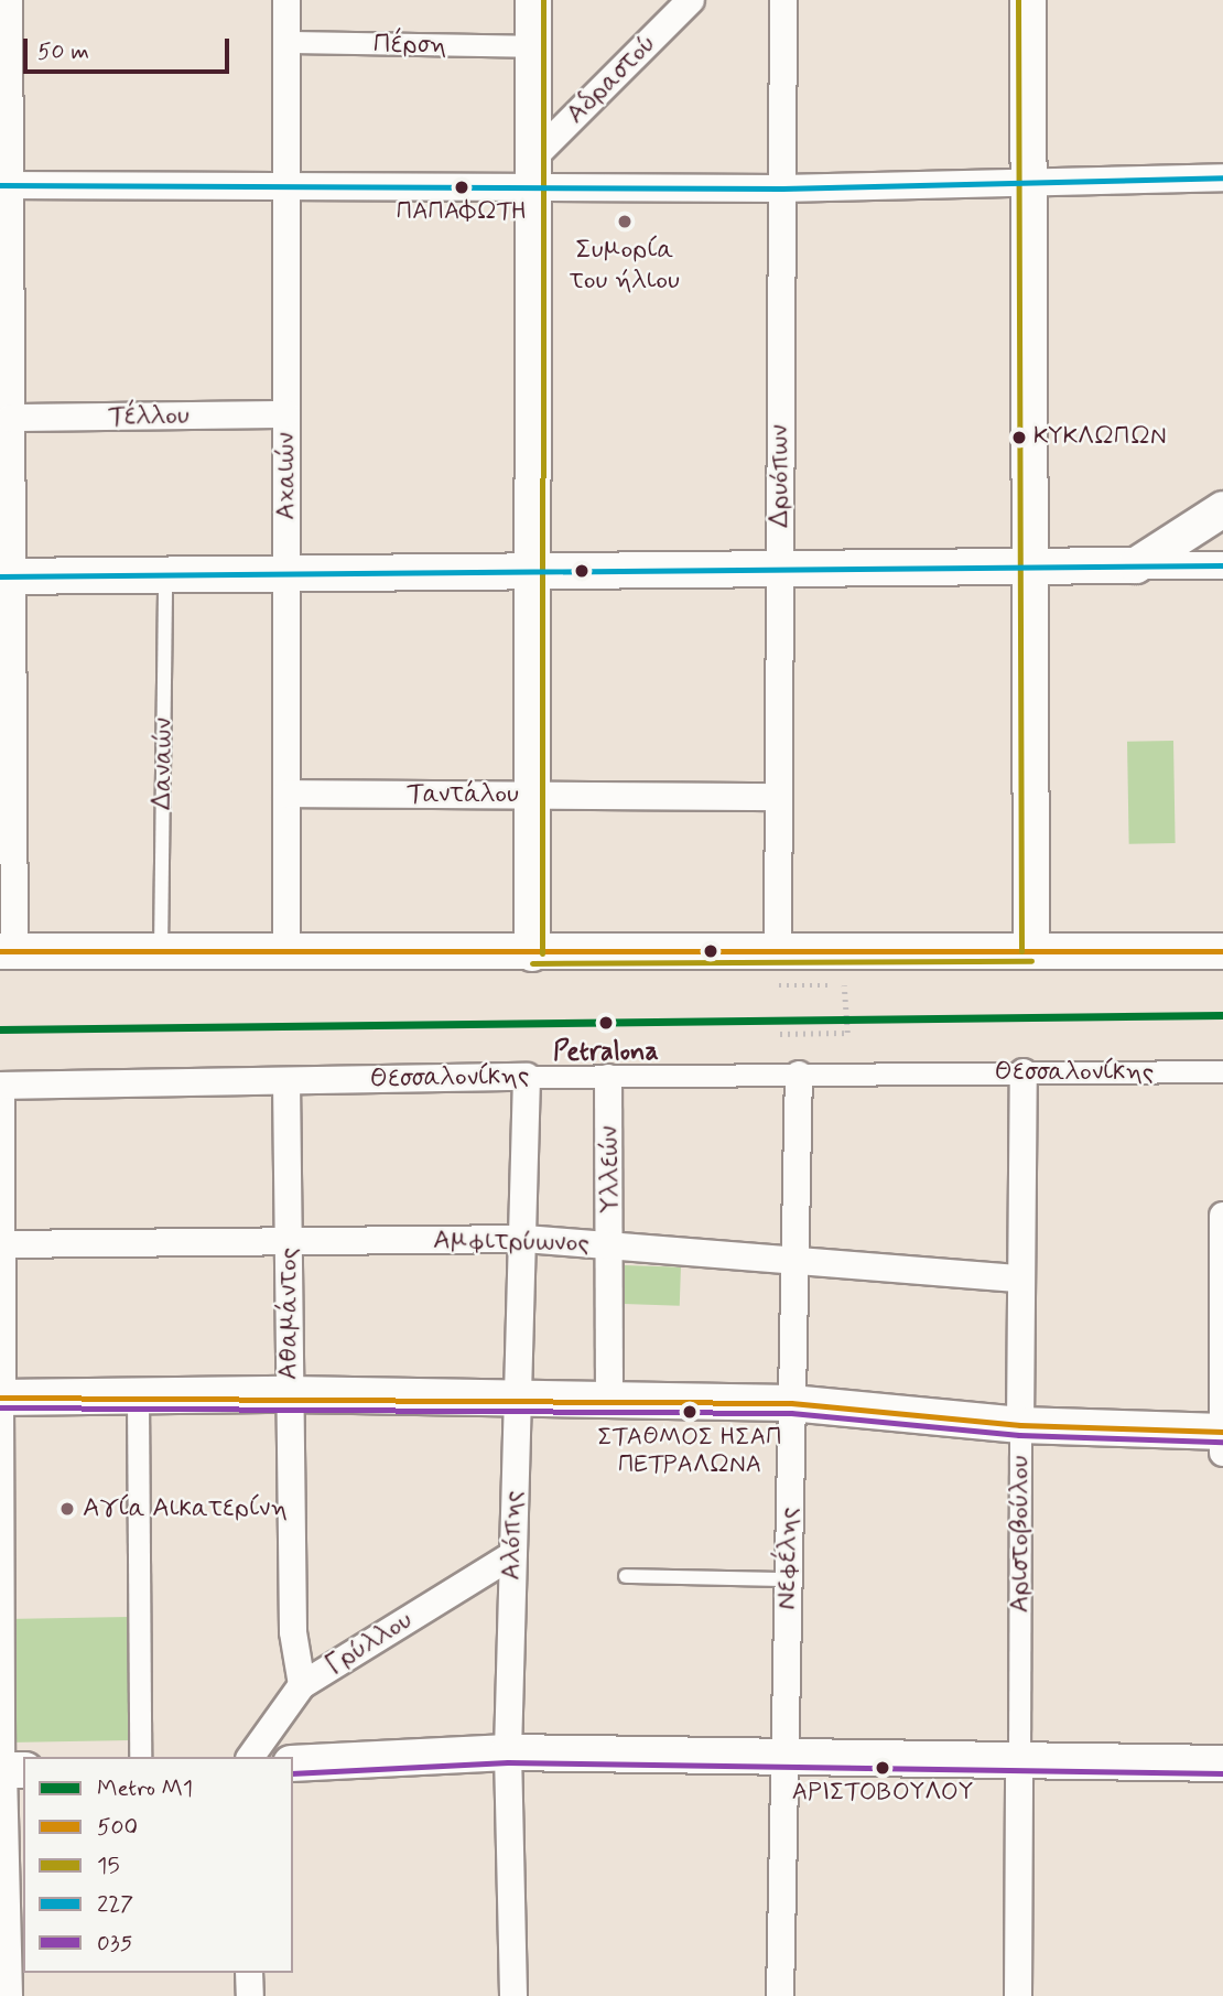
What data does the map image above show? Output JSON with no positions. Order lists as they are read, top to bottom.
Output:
{
  "streets": {
    "street": [
      "Πέρση",
      "Αδραστού",
      "Τέλλου",
      "Αχαιών",
      "Δρυόπων",
      "Ταντάλου",
      "Θεσσαλονίκης",
      "Υλλεών",
      "Αμφιτρύωνος",
      "Αθαμάντος",
      "Αριστοβούλου",
      "Αλόπης",
      "Νεφέλης",
      "Γρύλλου"
    ],
    "lane": ["Δαναών"]
  },
  "crossings": [
    ["Πέρση", "Αχαιών"],
    ["Τέλλου", "Αχαιών"],
    ["Αχαιών", "Ταντάλου"],
    ["Δρυόπων", "Ταντάλου"],
    ["Θεσσαλονίκης", "Υλλεών"],
    ["Θεσσαλονίκης", "Αθαμάντος"],
    ["Θεσσαλονίκης", "Αριστοβούλου"],
    ["Θεσσαλονίκης", "Αλόπης"],
    ["Θεσσαλονίκης", "Νεφέλης"],
    ["Υλλεών", "Αμφιτρύωνος"],
    ["Αμφιτρύωνος", "Αθαμάντος"],
    ["Αμφιτρύωνος", "Αριστοβούλου"],
    ["Αμφιτρύωνος", "Αλόπης"],
    ["Αμφιτρύωνος", "Νεφέλης"],
    ["Αθαμάντος", "Γρύλλου"],
    ["Αλόπης", "Γρύλλου"]
  ],
  "places": [
    "ΠΑΠΑΦΩΤΗ",
    "Συμορία του ήλιου",
    "ΚΥΚΛΩΠΩΝ",
    "Petralona",
    "ΣΤΑΘΜΟΣ ΗΣΑΠ ΠΕΤΡΑΛΩΝΑ",
    "Αγία Αικατερίνη",
    "ΑΡΙΣΤΟΒΟΥΛΟΥ"
  ],
  "lines": [
    "transit line 15",
    "transit line 227",
    "transit line 500",
    "metro line Μ1",
    "transit line 035"
  ],
  "legend": [
    "Metro Μ1",
    "500",
    "15",
    "227",
    "035"
  ],
  "scale_bar": "50 m"
}
